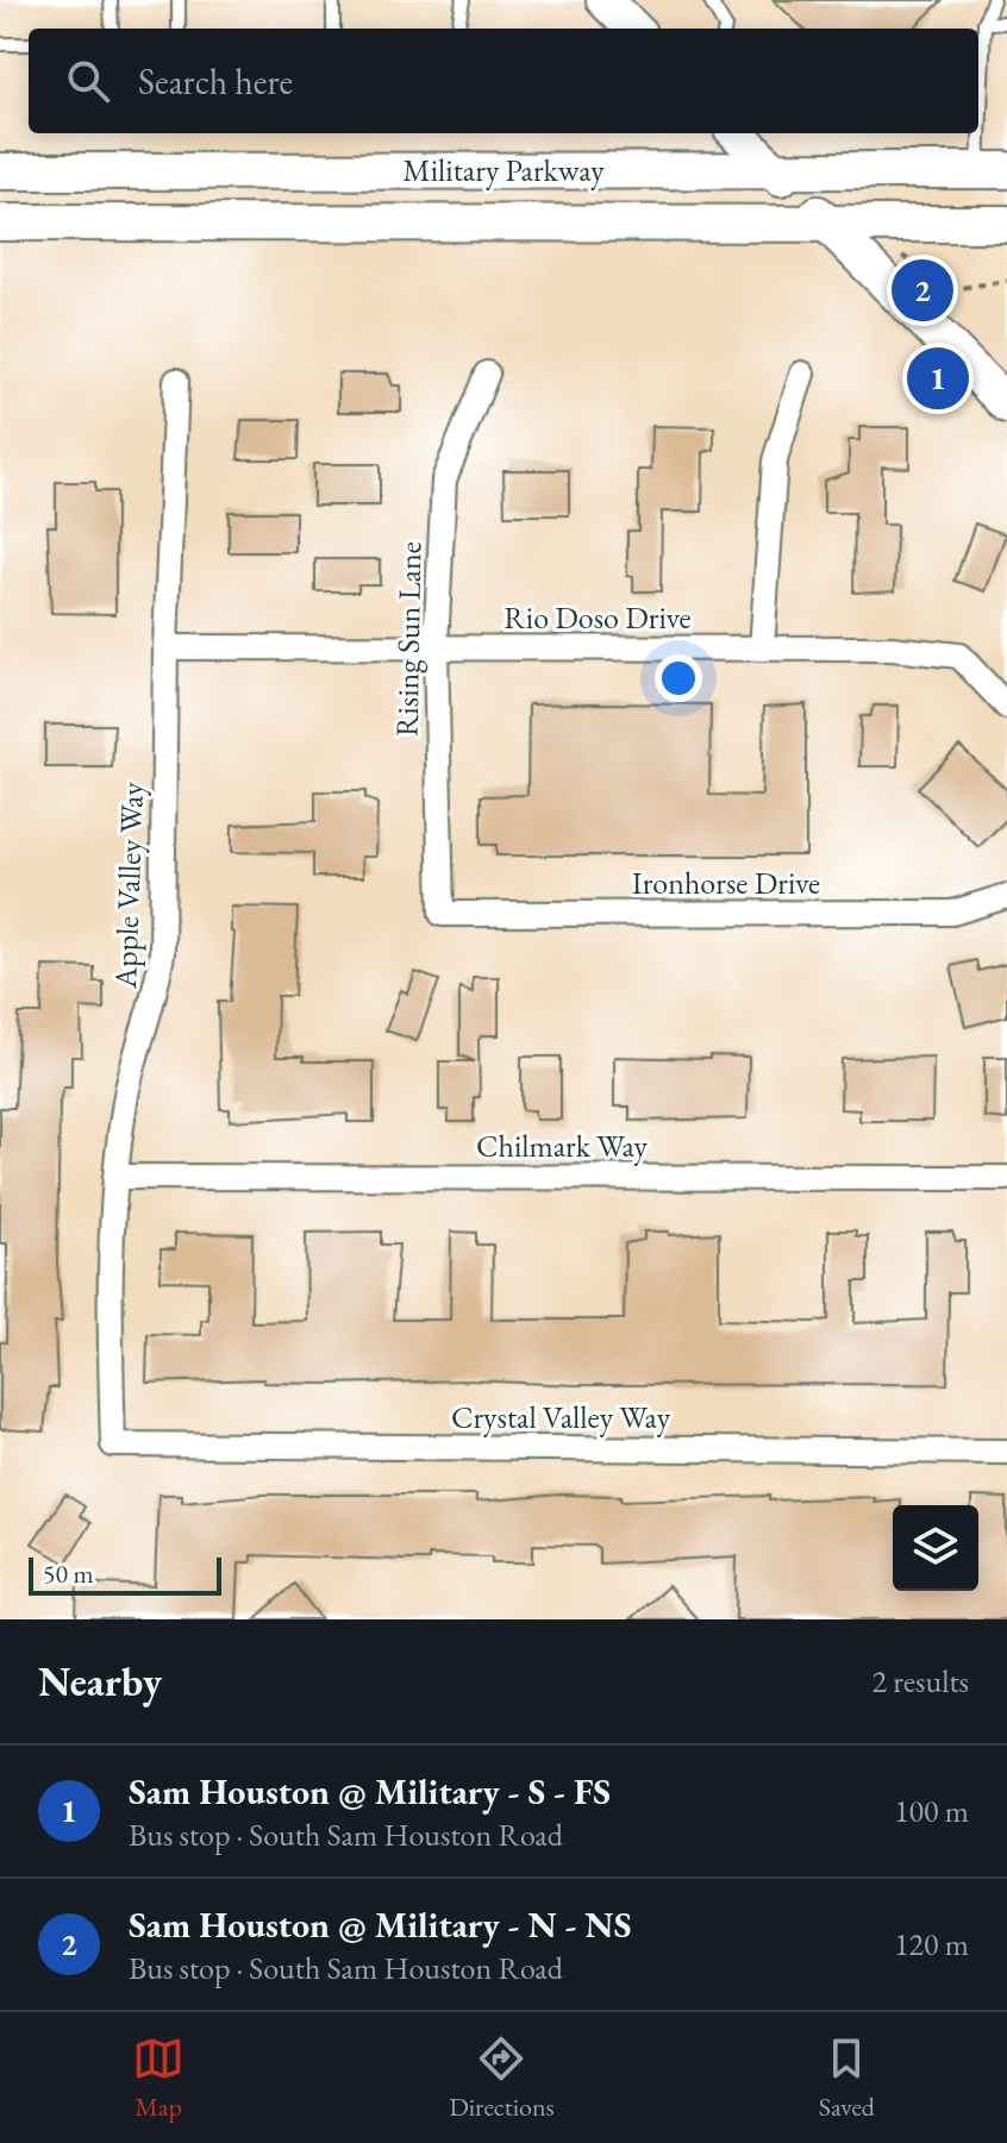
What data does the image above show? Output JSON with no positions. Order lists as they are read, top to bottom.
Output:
{
  "streets": {
    "main road": ["Military Parkway"],
    "street": [
      "Rio Doso Drive",
      "Rising Sun Lane",
      "Ironhorse Drive",
      "Apple Valley Way",
      "Chilmark Way",
      "Crystal Valley Way"
    ]
  },
  "crossings": [
    ["Rio Doso Drive", "Rising Sun Lane"],
    ["Rio Doso Drive", "Apple Valley Way"],
    ["Rising Sun Lane", "Ironhorse Drive"],
    ["Apple Valley Way", "Chilmark Way"],
    ["Apple Valley Way", "Crystal Valley Way"]
  ],
  "scale_bar": "50 m",
  "page": {
    "search": "Search here",
    "pins": ["2", "1"],
    "scale": "50 m",
    "heading": ["Nearby", "2 results"],
    "list": [
      {
        "mark": "1",
        "name": "Sam Houston @ Military - S - FS",
        "note": "Bus stop · South Sam Houston Road",
        "value": "100 m"
      },
      {
        "mark": "2",
        "name": "Sam Houston @ Military - N - NS",
        "note": "Bus stop · South Sam Houston Road",
        "value": "120 m"
      }
    ],
    "nav": ["Map", "Directions", "Saved"]
  }
}
